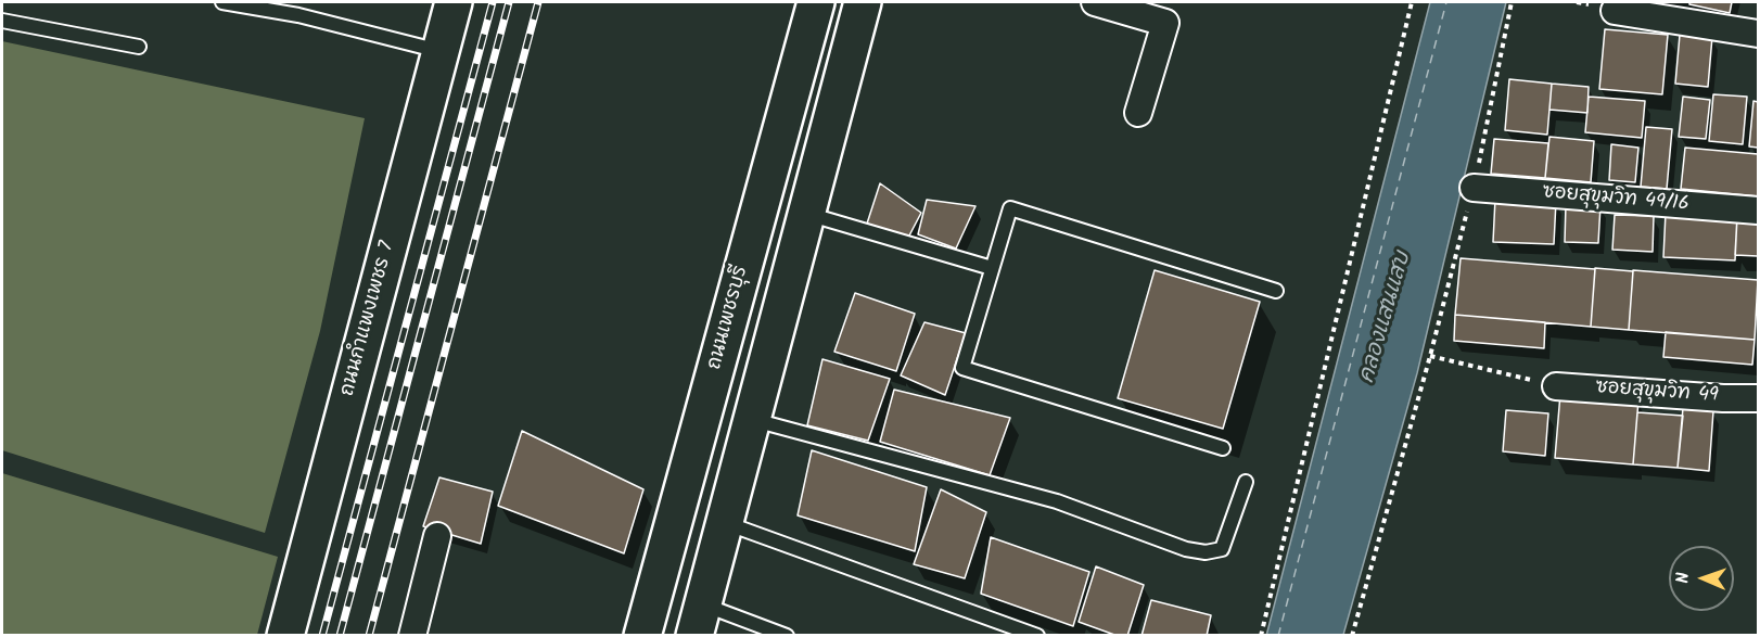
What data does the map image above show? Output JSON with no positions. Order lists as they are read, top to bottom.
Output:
{
  "streets": {
    "main road": ["ถนนเพชรบุรี", "ถนนกำแพงเพชร 7"],
    "street": ["ซอยสุขุมวิท 49/16", "ซอยสุขุมวิท 49"]
  },
  "water": ["คลองแสนแสบ"],
  "north": "left"
}
